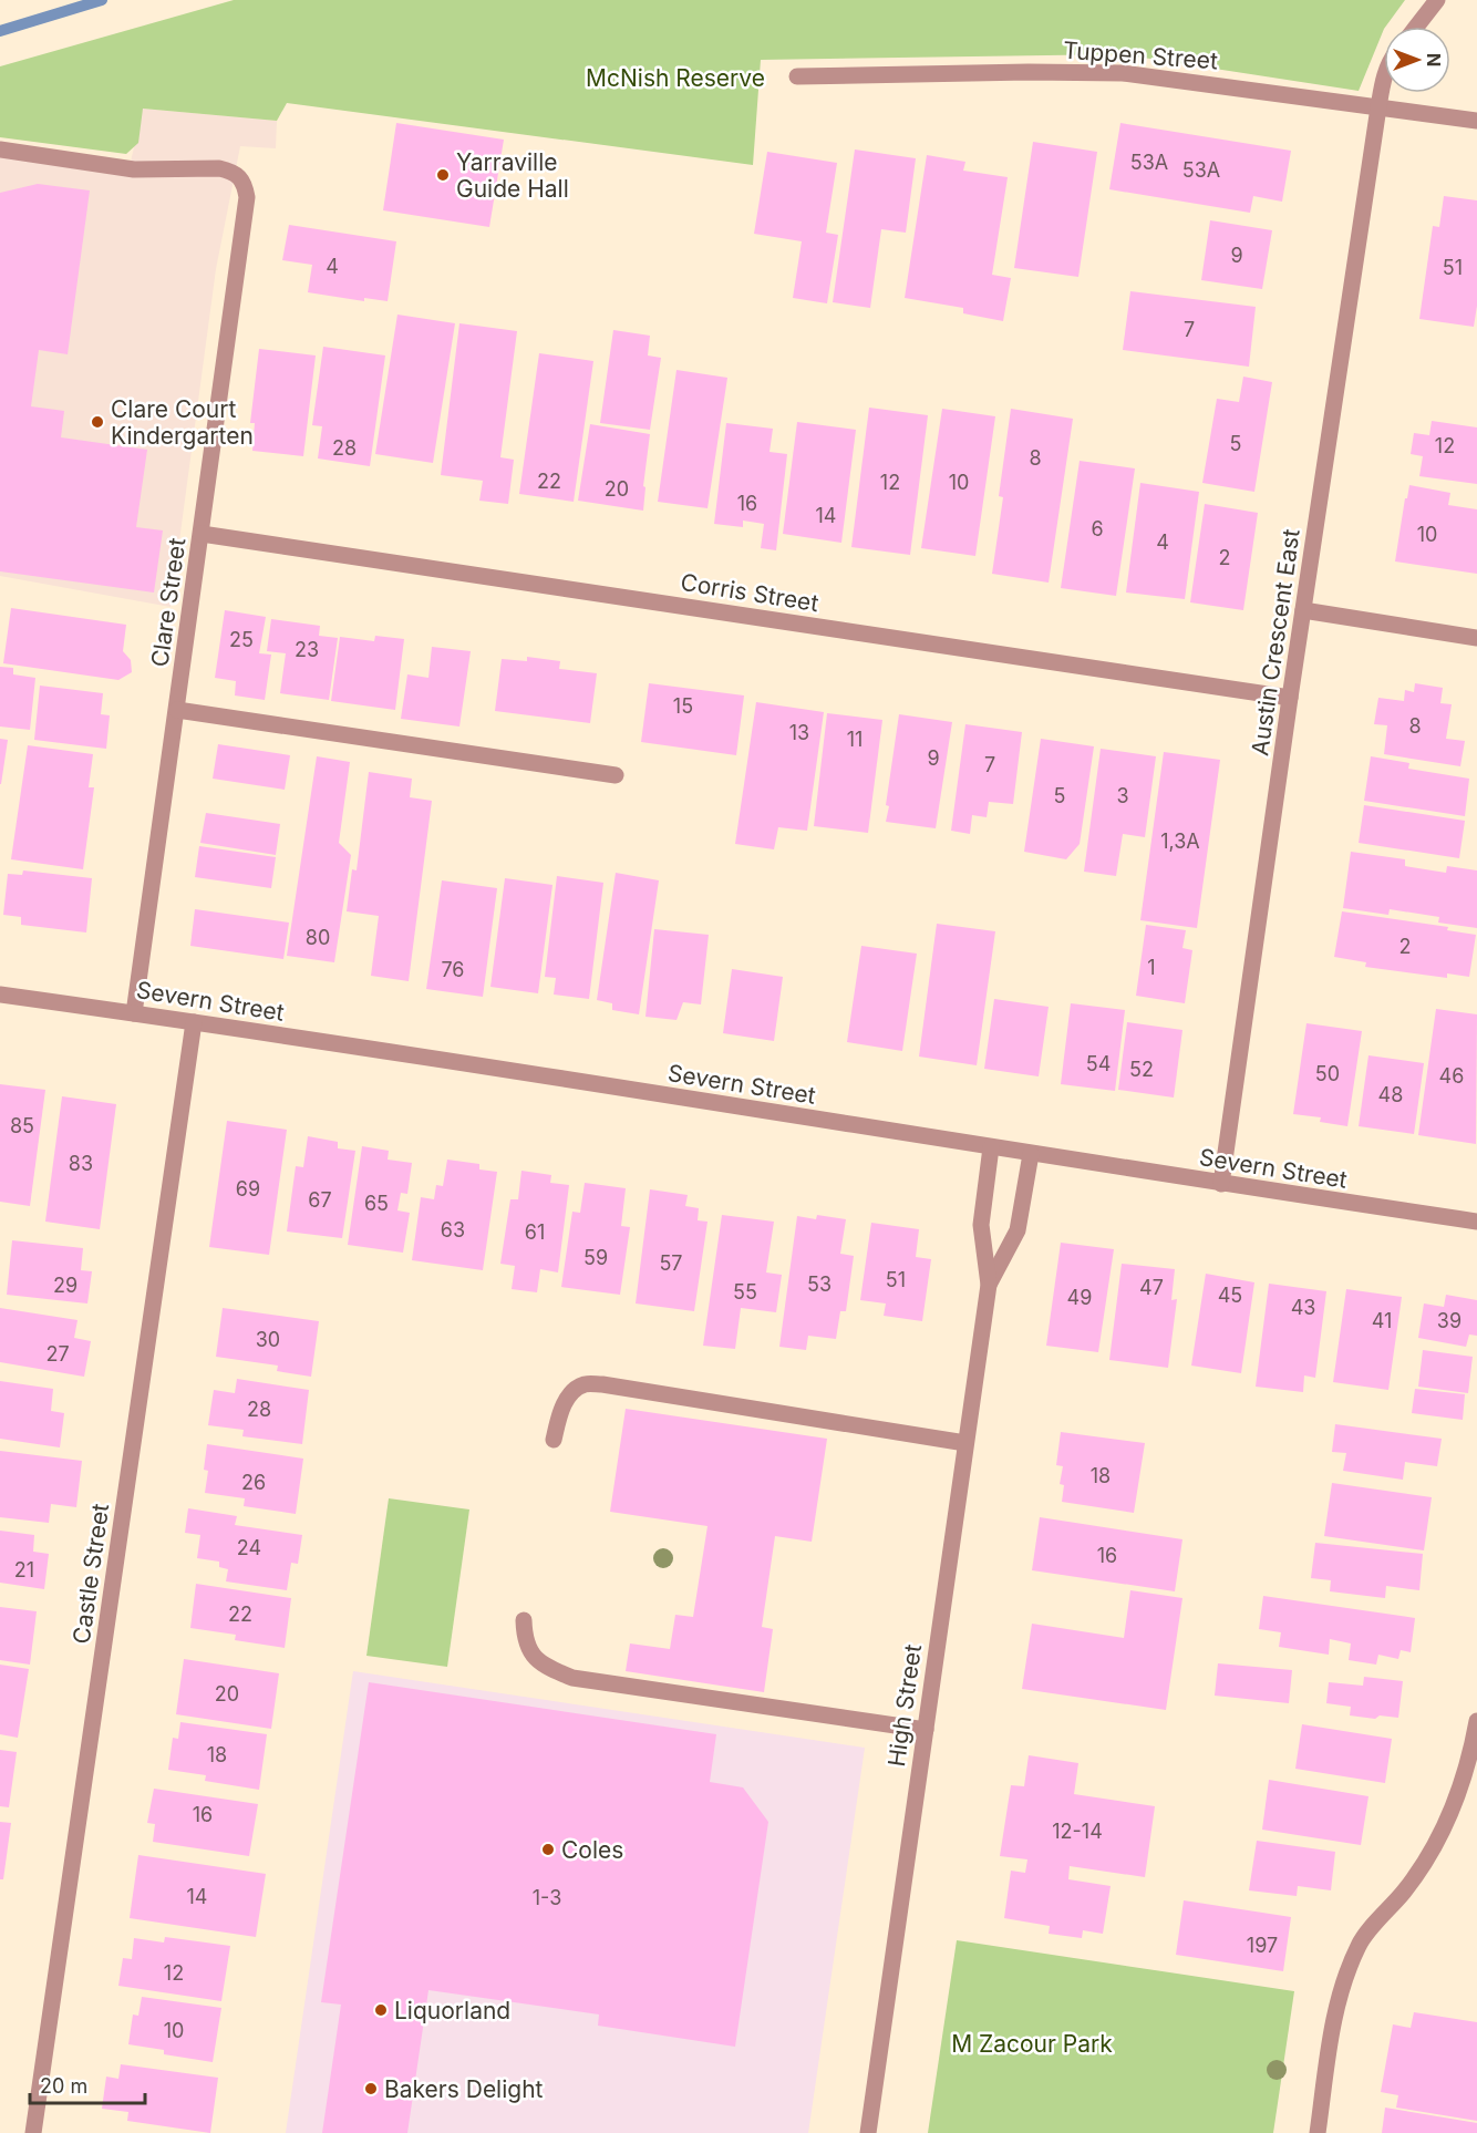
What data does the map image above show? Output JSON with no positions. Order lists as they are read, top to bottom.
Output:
{
  "streets": {
    "street": [
      "Tuppen Street",
      "Corris Street",
      "Clare Street",
      "Austin Crescent East",
      "Severn Street",
      "Castle Street",
      "High Street"
    ]
  },
  "crossings": [
    ["Tuppen Street", "Austin Crescent East"],
    ["Corris Street", "Clare Street"],
    ["Corris Street", "Austin Crescent East"],
    ["Clare Street", "Severn Street"],
    ["Austin Crescent East", "Severn Street"],
    ["Severn Street", "Castle Street"],
    ["Severn Street", "High Street"]
  ],
  "parks": ["McNish Reserve", "M Zacour Park"],
  "places": [
    "Yarraville Guide Hall",
    "Clare Court Kindergarten",
    "Coles",
    "Liquorland",
    "Bakers Delight"
  ],
  "house_numbers": [
    "53A",
    "53A",
    "9",
    "4",
    "51",
    "7",
    "5",
    "12",
    "28",
    "8",
    "22",
    "12",
    "10",
    "20",
    "16",
    "14",
    "6",
    "10",
    "4",
    "2",
    "25",
    "23",
    "15",
    "8",
    "13",
    "11",
    "9",
    "7",
    "5",
    "3",
    "1,3A",
    "80",
    "2",
    "1",
    "76",
    "54",
    "52",
    "50",
    "46",
    "48",
    "85",
    "83",
    "69",
    "67",
    "65",
    "63",
    "61",
    "59",
    "57",
    "51",
    "53",
    "29",
    "47",
    "55",
    "45",
    "49",
    "43",
    "41",
    "39",
    "30",
    "27",
    "28",
    "18",
    "26",
    "24",
    "16",
    "21",
    "22",
    "20",
    "18",
    "16",
    "12-14",
    "14",
    "1-3",
    "197",
    "12",
    "10"
  ],
  "scale_bar": "20 m",
  "north": "right"
}
